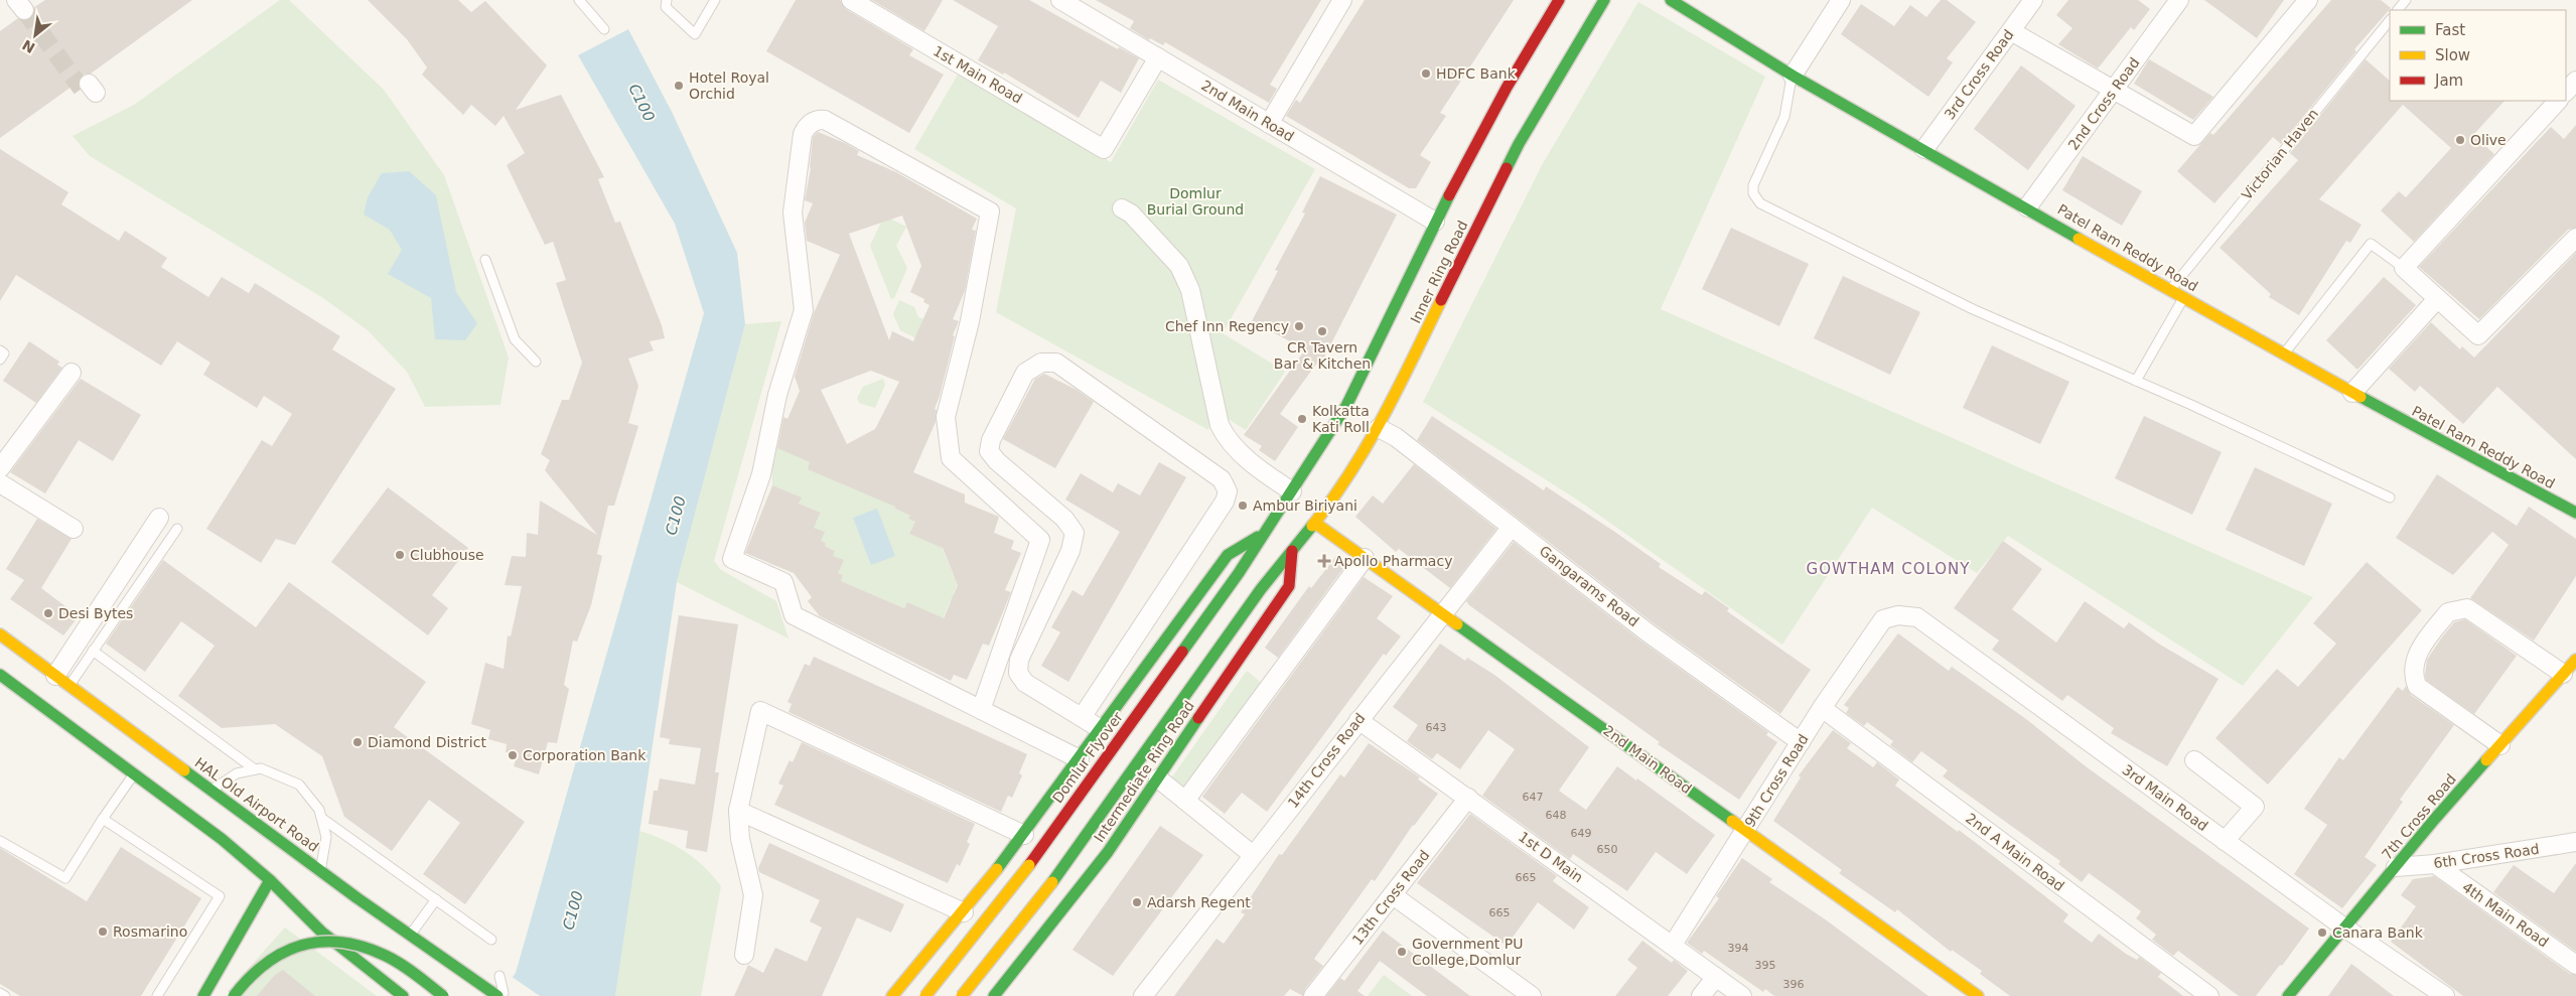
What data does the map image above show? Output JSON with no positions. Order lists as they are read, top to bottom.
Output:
{
  "streets": {
    "main road": [
      "2nd Main Road",
      "Patel Ram Reddy Road",
      "Inner Ring Road",
      "Domlur Flyover",
      "Intermediate Ring Road",
      "HAL Old Airport Road",
      "7th Cross Road"
    ],
    "street": [
      "1st Main Road",
      "3rd Cross Road",
      "2nd Cross Road",
      "Gangarams Road",
      "14th Cross Road",
      "9th Cross Road",
      "3rd Main Road",
      "2nd A Main Road",
      "6th Cross Road",
      "1st D Main",
      "13th Cross Road",
      "4th Main Road"
    ],
    "lane": ["Victorian Haven"]
  },
  "crossings": [
    ["1st Main Road", "2nd Main Road"],
    ["3rd Cross Road", "Patel Ram Reddy Road"],
    ["2nd Cross Road", "Patel Ram Reddy Road"],
    ["2nd Main Road", "Inner Ring Road"],
    ["2nd Main Road", "14th Cross Road"],
    ["2nd Main Road", "9th Cross Road"],
    ["Victorian Haven", "Patel Ram Reddy Road"],
    ["Inner Ring Road", "Gangarams Road"],
    ["Inner Ring Road", "Domlur Flyover"],
    ["Inner Ring Road", "Intermediate Ring Road"],
    ["Gangarams Road", "14th Cross Road"],
    ["Gangarams Road", "9th Cross Road"],
    ["14th Cross Road", "1st D Main"],
    ["9th Cross Road", "3rd Main Road"],
    ["9th Cross Road", "2nd A Main Road"],
    ["9th Cross Road", "1st D Main"],
    ["3rd Main Road", "7th Cross Road"],
    ["7th Cross Road", "6th Cross Road"],
    ["6th Cross Road", "4th Main Road"],
    ["1st D Main", "13th Cross Road"]
  ],
  "districts": ["GOWTHAM COLONY"],
  "water": ["C100"],
  "parks": ["Domlur Burial Ground"],
  "places": {
    "other": [
      "HDFC Bank",
      "Hotel Royal Orchid",
      "Olive",
      "Chef Inn Regency",
      "CR Tavern Bar & Kitchen",
      "Kolkatta Kati Roll",
      "Ambur Biriyani",
      "Clubhouse",
      "Desi Bytes",
      "Diamond District",
      "Corporation Bank",
      "Adarsh Regent",
      "Rosmarino",
      "Canara Bank",
      "Government PU College,Domlur"
    ],
    "health": ["Apollo Pharmacy"]
  },
  "house_numbers": [
    "643",
    "647",
    "648",
    "649",
    "650",
    "665",
    "665",
    "394",
    "395",
    "396"
  ],
  "legend": ["Fast", "Slow", "Jam"],
  "north": "bottom left"
}
